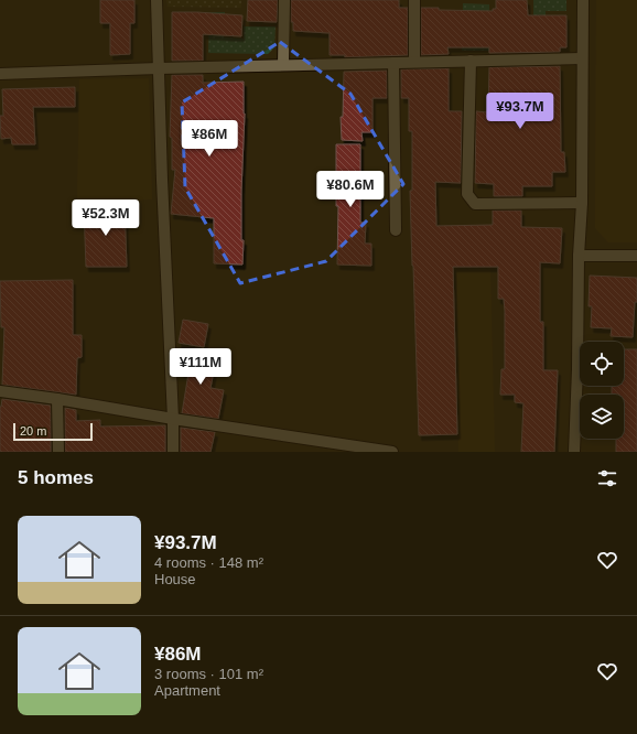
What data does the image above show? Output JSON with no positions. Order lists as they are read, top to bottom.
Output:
{
  "scale_bar": "20 m",
  "page": {
    "price": [
      "¥93.7M",
      "¥86M",
      "¥80.6M",
      "¥52.3M",
      "¥111M"
    ],
    "scale": "20 m",
    "heading": "5 homes",
    "list": [
      {
        "name": "¥93.7M",
        "note": "4 rooms · 148 m² · House"
      },
      {
        "name": "¥86M",
        "note": "3 rooms · 101 m² · Apartment"
      }
    ]
  }
}
